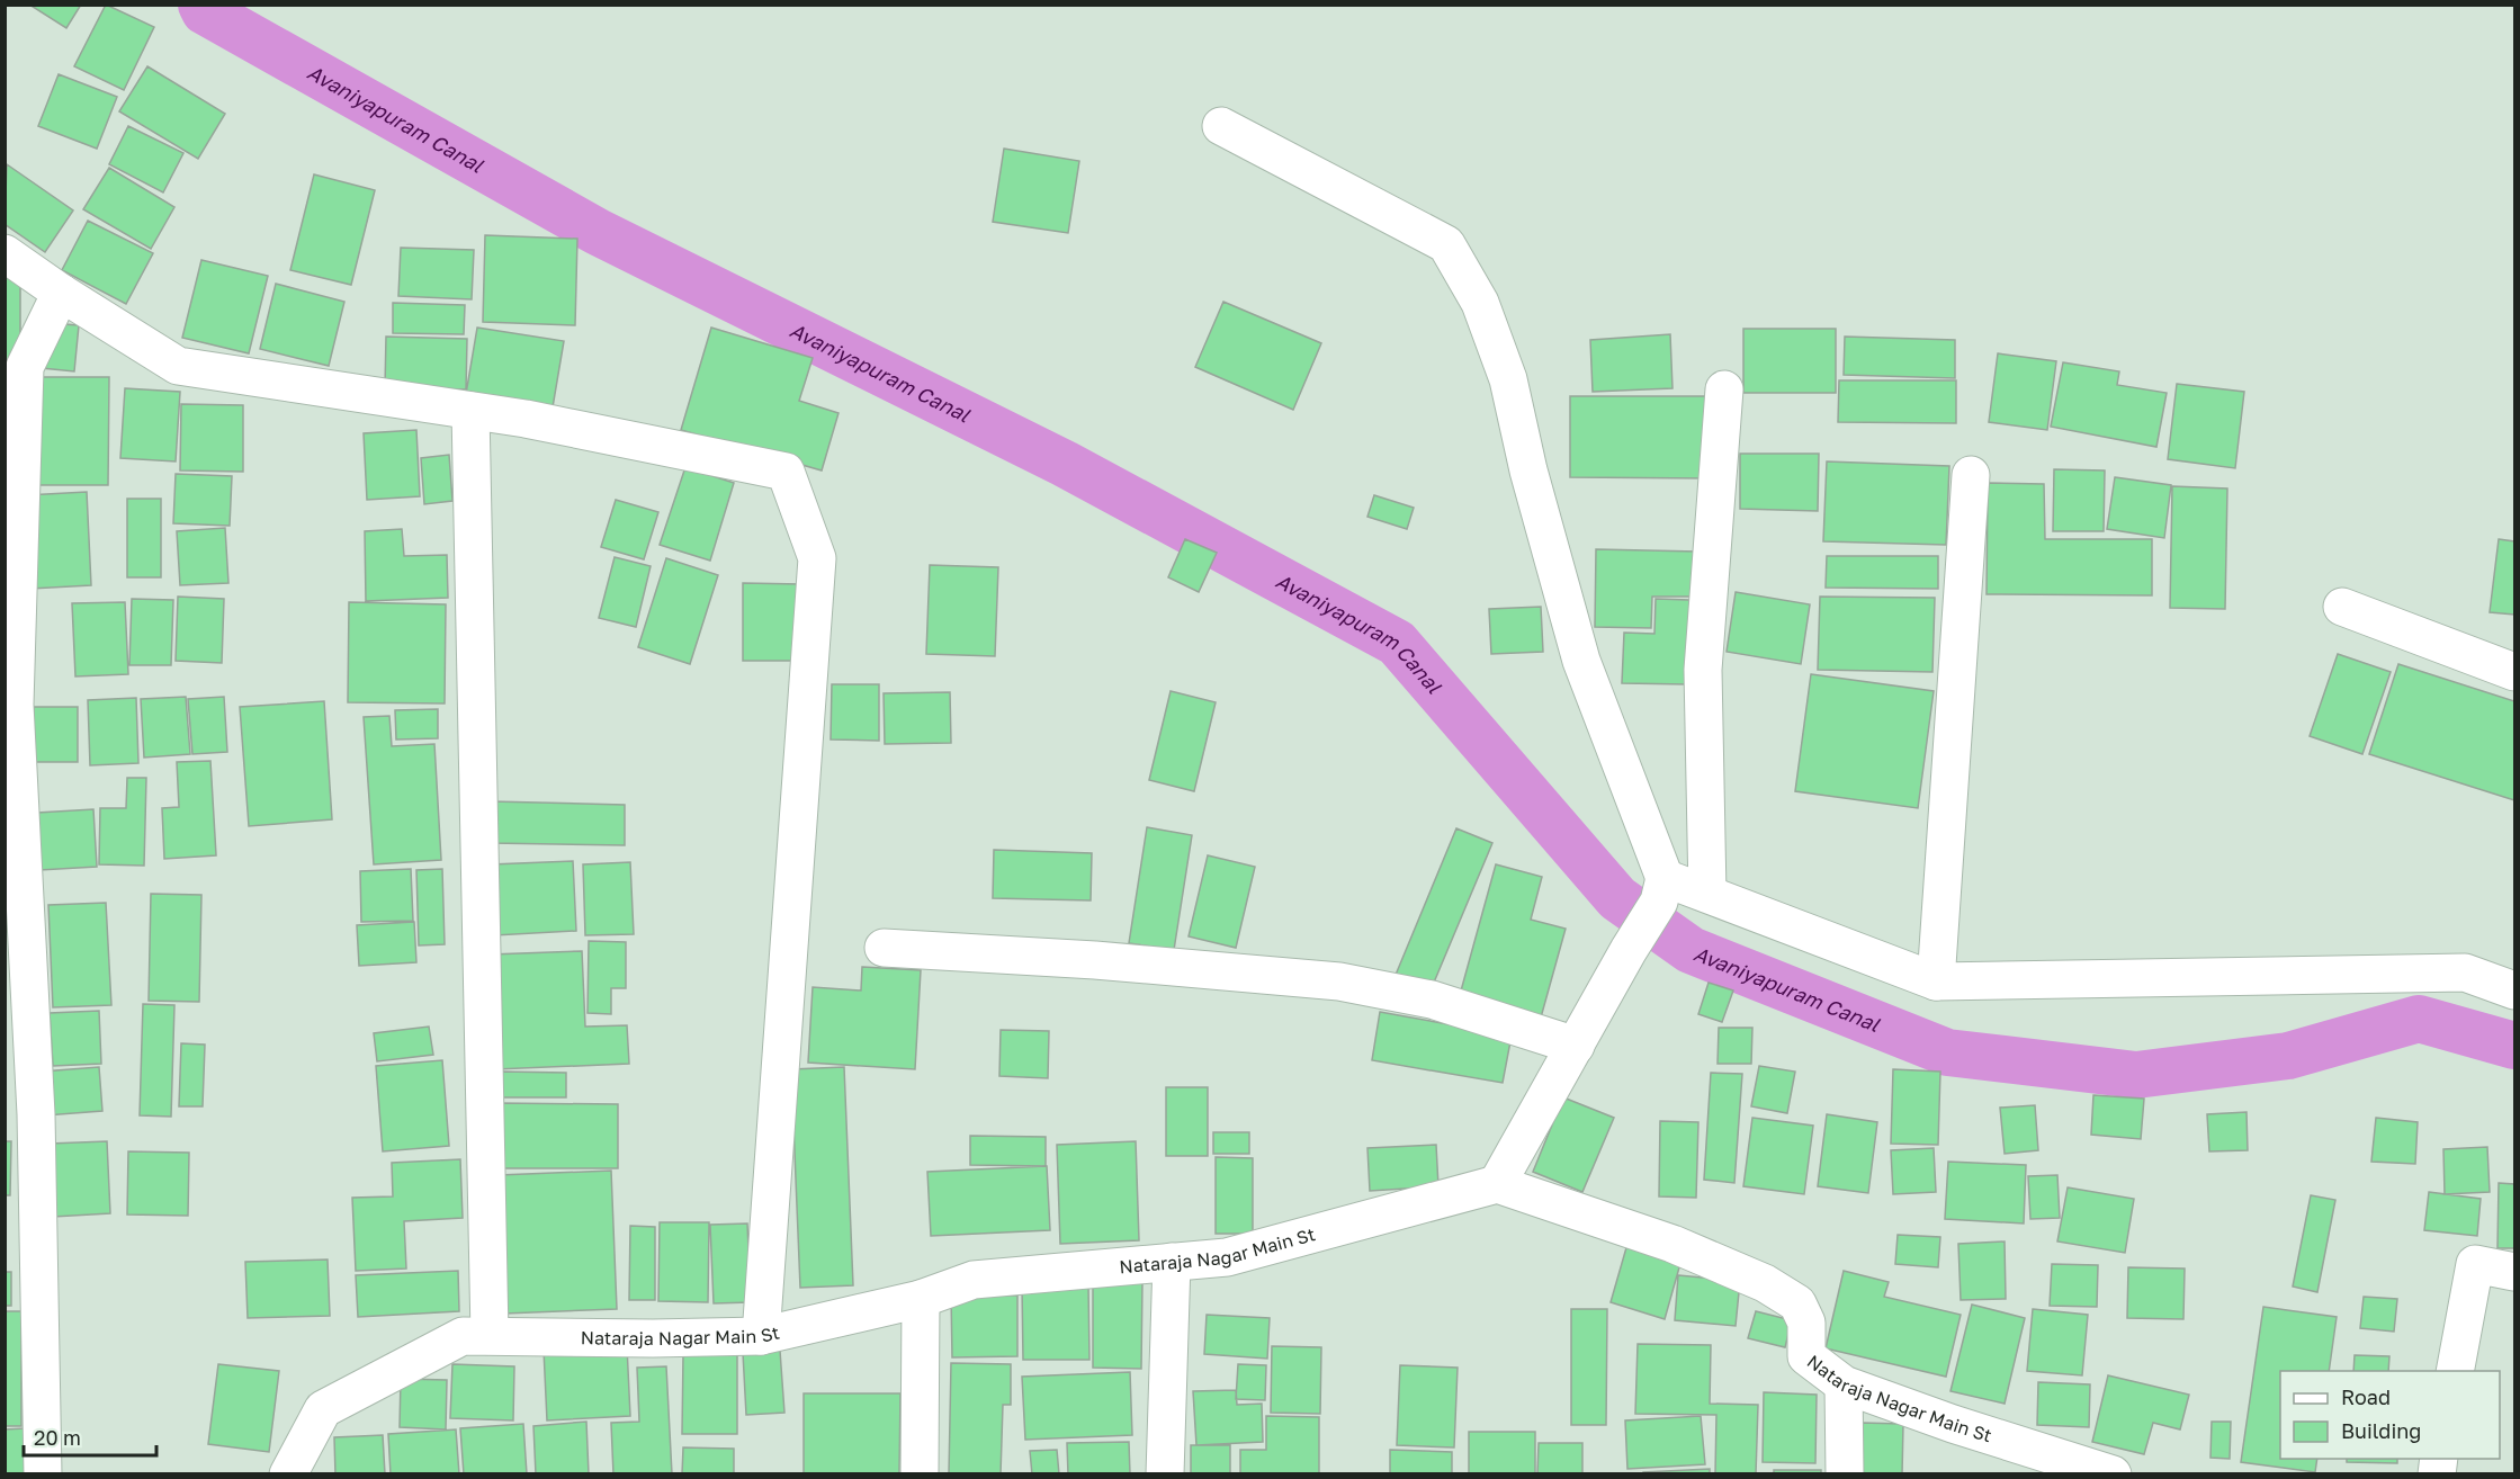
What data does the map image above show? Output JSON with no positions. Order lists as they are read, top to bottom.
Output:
{
  "streets": {
    "street": ["Nataraja Nagar Main St"]
  },
  "water": ["Avaniyapuram Canal"],
  "legend": ["Road", "Building"],
  "scale_bar": "20 m"
}
